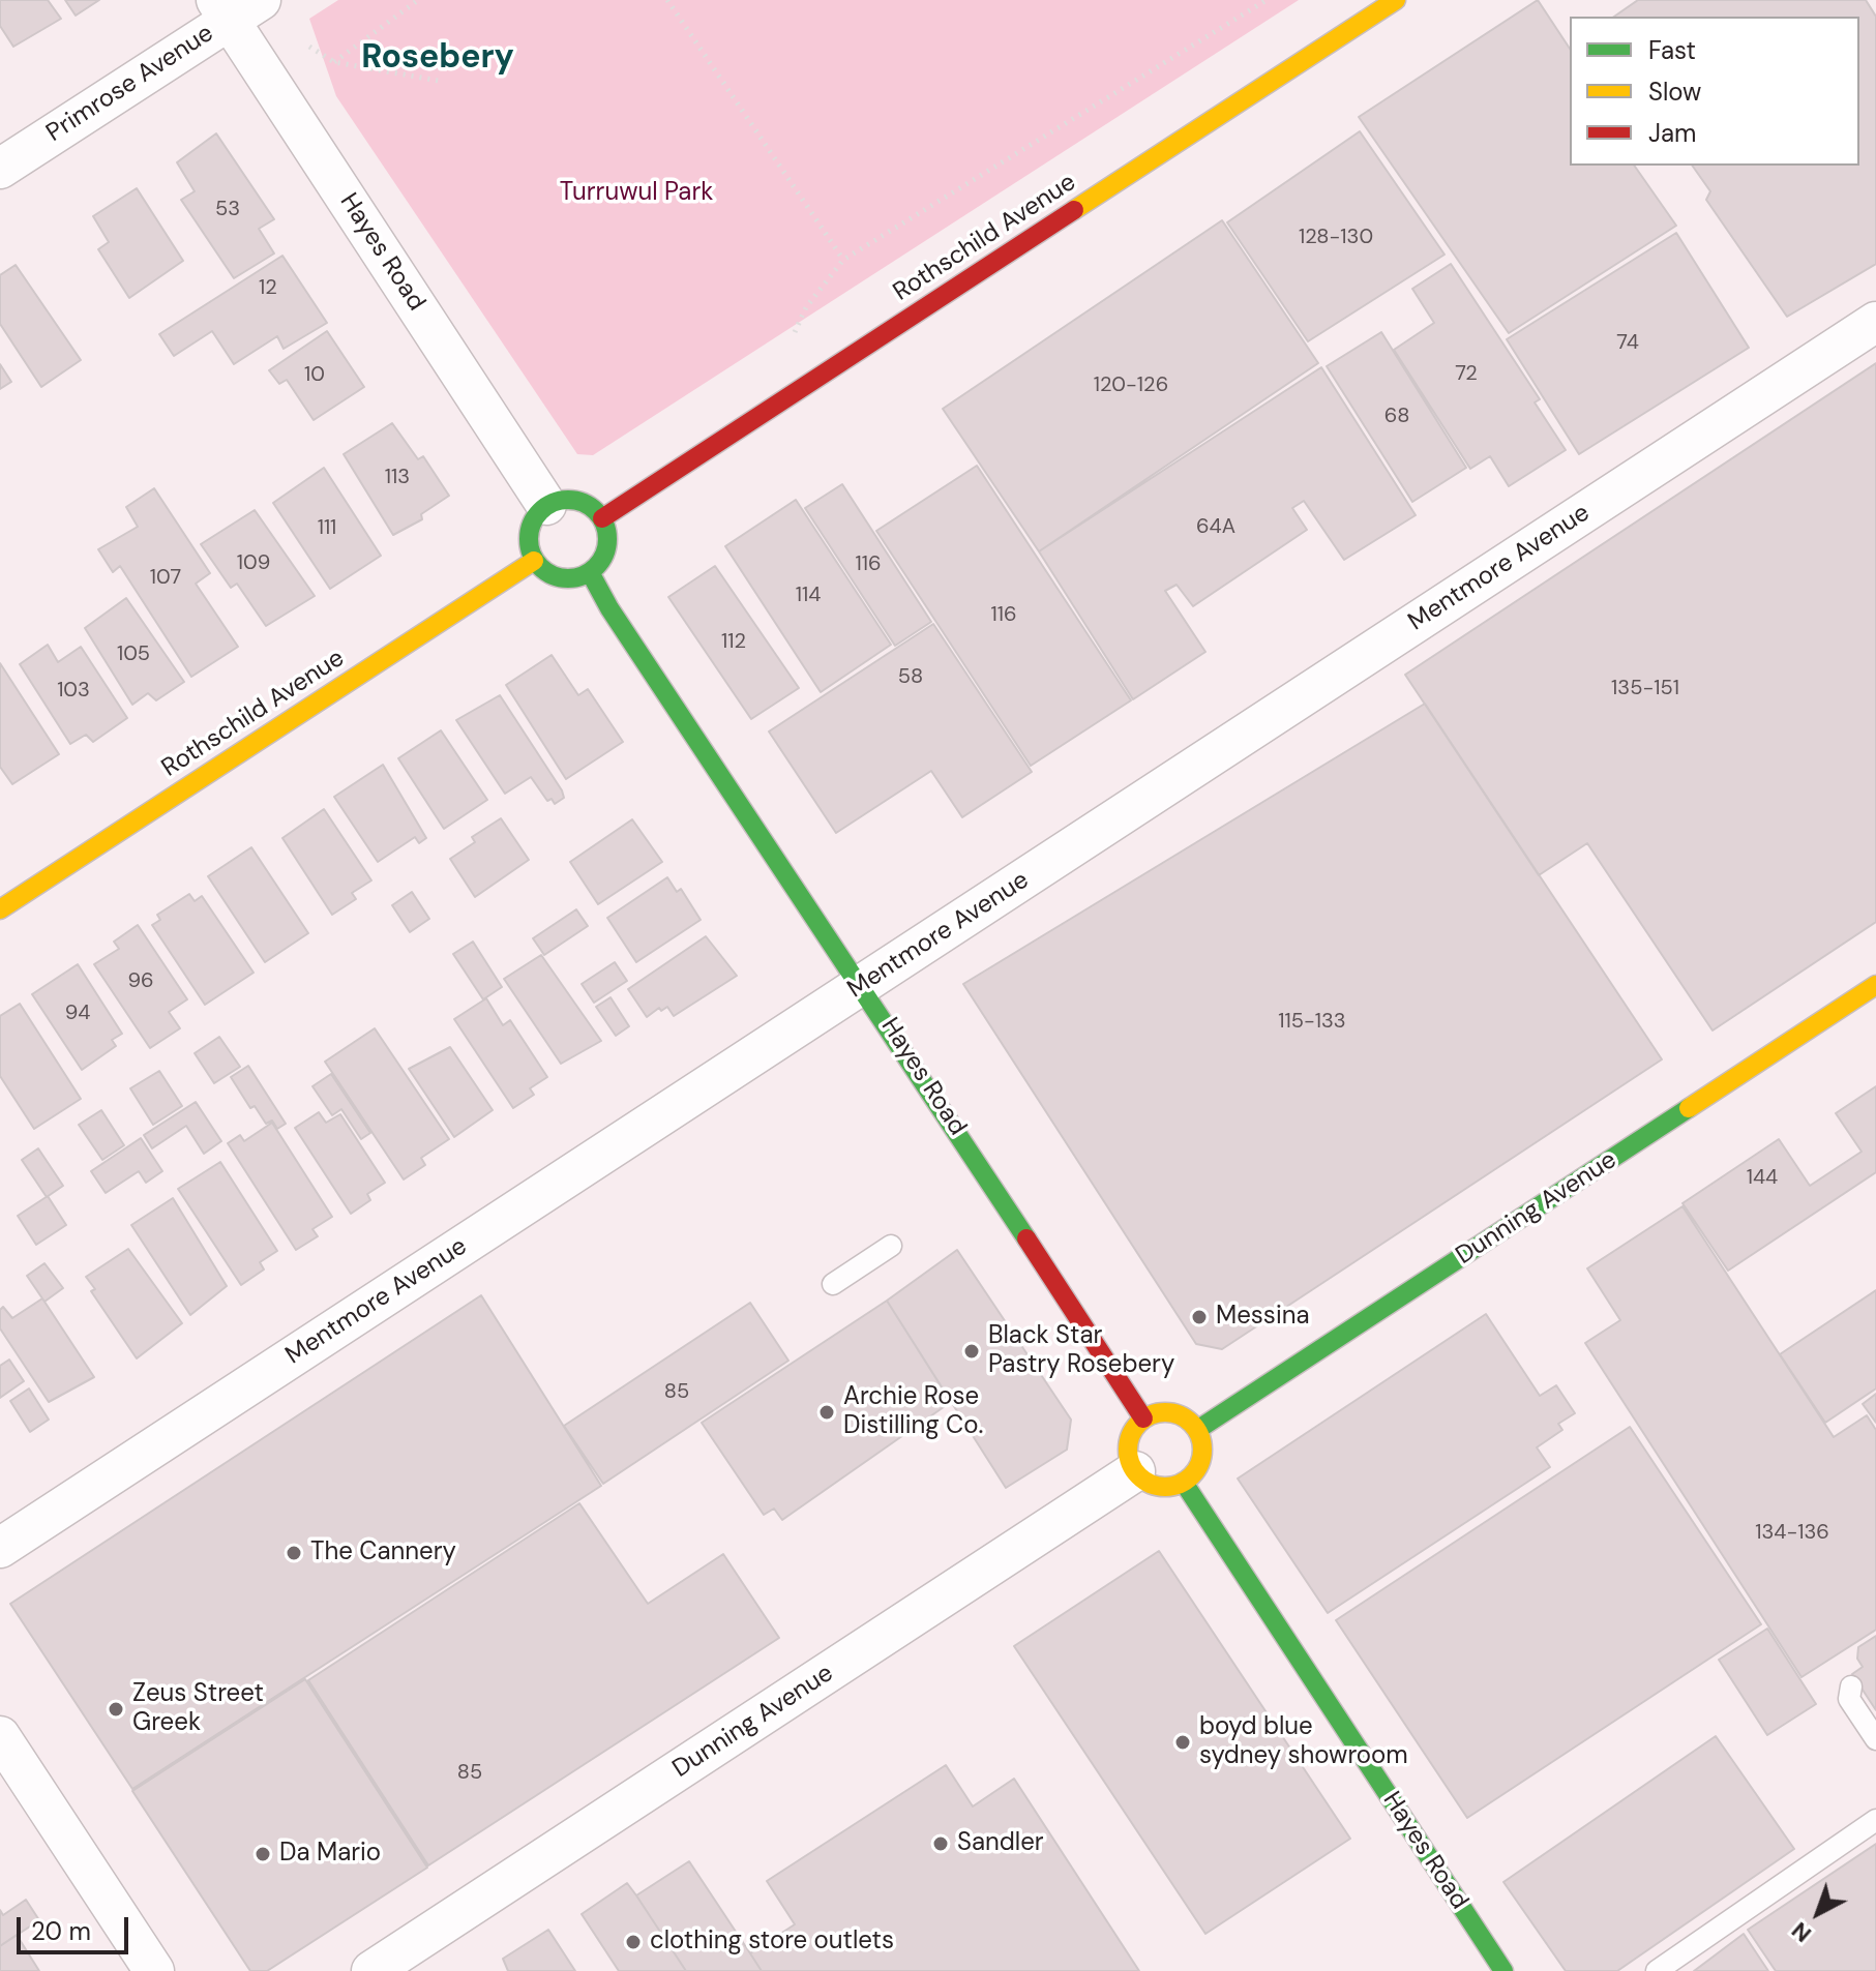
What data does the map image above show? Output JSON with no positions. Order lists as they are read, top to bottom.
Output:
{
  "streets": {
    "street": [
      "Primrose Avenue",
      "Rothschild Avenue",
      "Hayes Road",
      "Mentmore Avenue",
      "Dunning Avenue"
    ]
  },
  "crossings": [
    ["Primrose Avenue", "Hayes Road"],
    ["Rothschild Avenue", "Hayes Road"],
    ["Hayes Road", "Mentmore Avenue"],
    ["Hayes Road", "Dunning Avenue"]
  ],
  "districts": ["Rosebery"],
  "parks": ["Turruwul Park"],
  "places": [
    "Messina",
    "Black Star Pastry Rosebery",
    "Archie Rose Distilling Co.",
    "The Cannery",
    "Zeus Street Greek",
    "boyd blue sydney showroom",
    "Sandler",
    "Da Mario",
    "clothing store outlets"
  ],
  "house_numbers": [
    "53",
    "128-130",
    "12",
    "74",
    "72",
    "10",
    "120-126",
    "68",
    "113",
    "64A",
    "111",
    "109",
    "116",
    "107",
    "114",
    "116",
    "112",
    "105",
    "58",
    "135-151",
    "103",
    "96",
    "94",
    "115-133",
    "144",
    "85",
    "134-136",
    "85"
  ],
  "legend": ["Fast", "Slow", "Jam"],
  "scale_bar": "20 m",
  "north": "bottom left"
}
